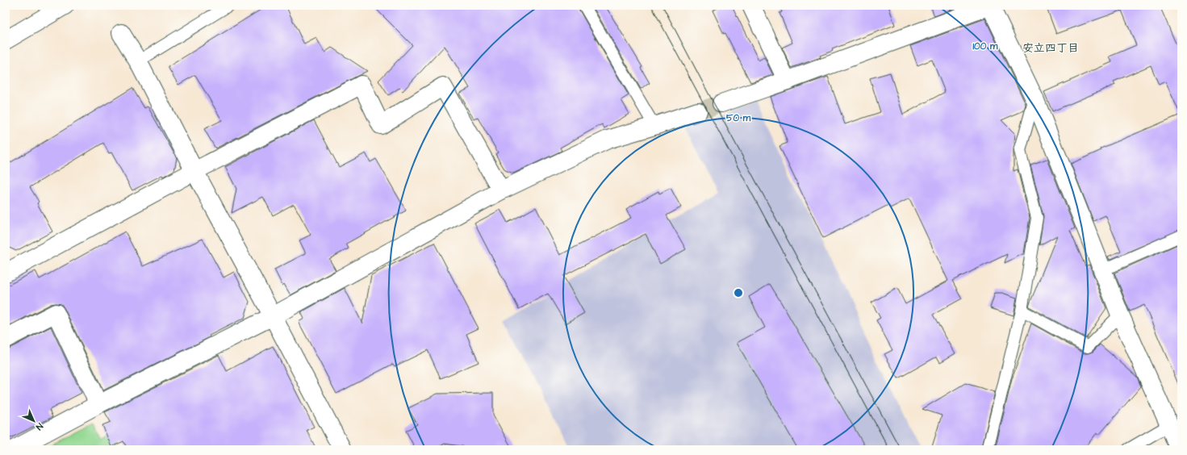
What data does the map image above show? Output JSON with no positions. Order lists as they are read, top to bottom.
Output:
{
  "districts": ["安立四丁目"],
  "north": "bottom right",
  "rings": ["100 m", "50 m"]
}
